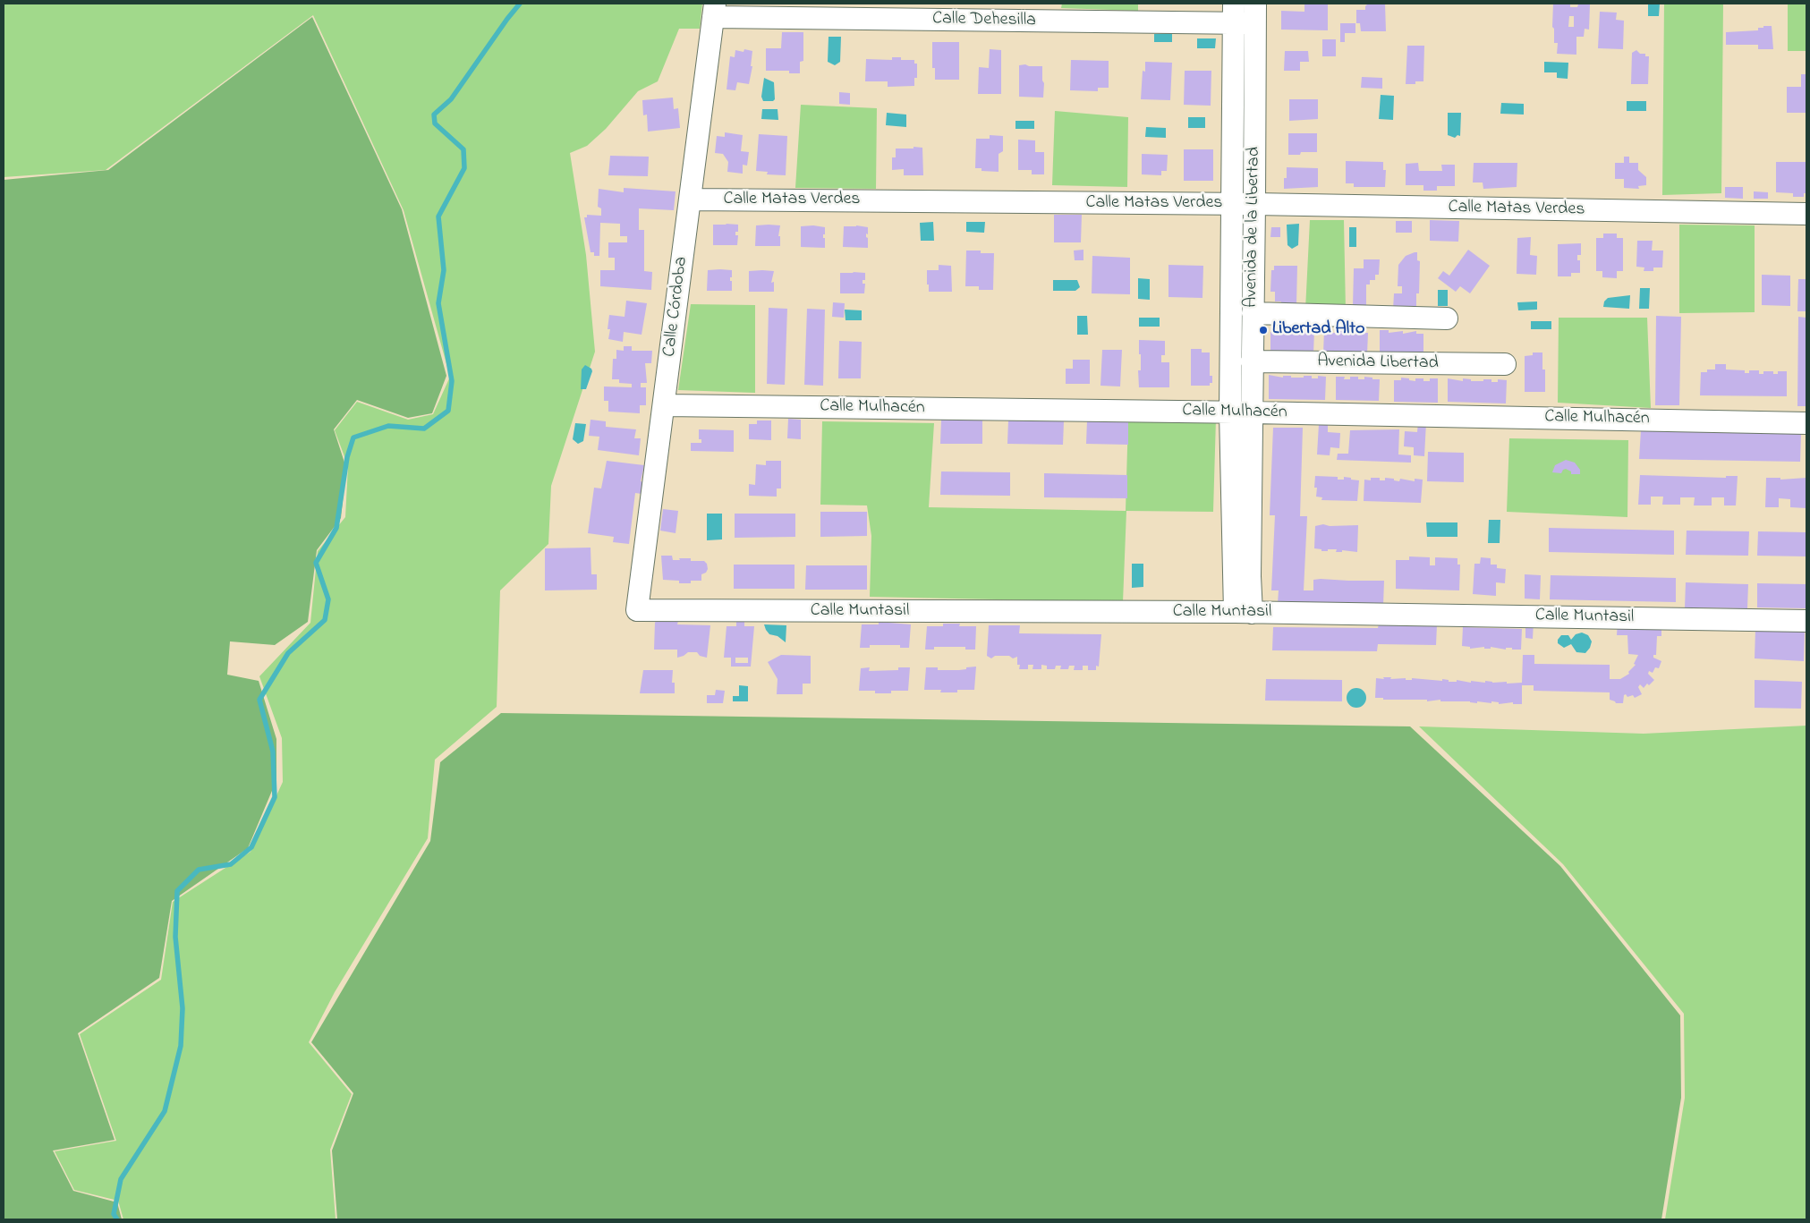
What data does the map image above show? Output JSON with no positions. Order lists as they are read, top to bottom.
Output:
{
  "streets": {
    "street": [
      "Calle Dehesilla",
      "Calle Matas Verdes",
      "Avenida de la Libertad",
      "Calle Córdoba",
      "Avenida Libertad",
      "Calle Mulhacén",
      "Calle Muntasil"
    ]
  },
  "crossings": [
    ["Calle Dehesilla", "Avenida de la Libertad"],
    ["Calle Dehesilla", "Calle Córdoba"],
    ["Calle Matas Verdes", "Avenida de la Libertad"],
    ["Calle Matas Verdes", "Calle Córdoba"],
    ["Avenida de la Libertad", "Avenida Libertad"],
    ["Avenida de la Libertad", "Calle Mulhacén"],
    ["Avenida de la Libertad", "Calle Muntasil"],
    ["Calle Córdoba", "Calle Mulhacén"],
    ["Calle Córdoba", "Calle Muntasil"]
  ],
  "places": ["Libertad Alto"]
}
